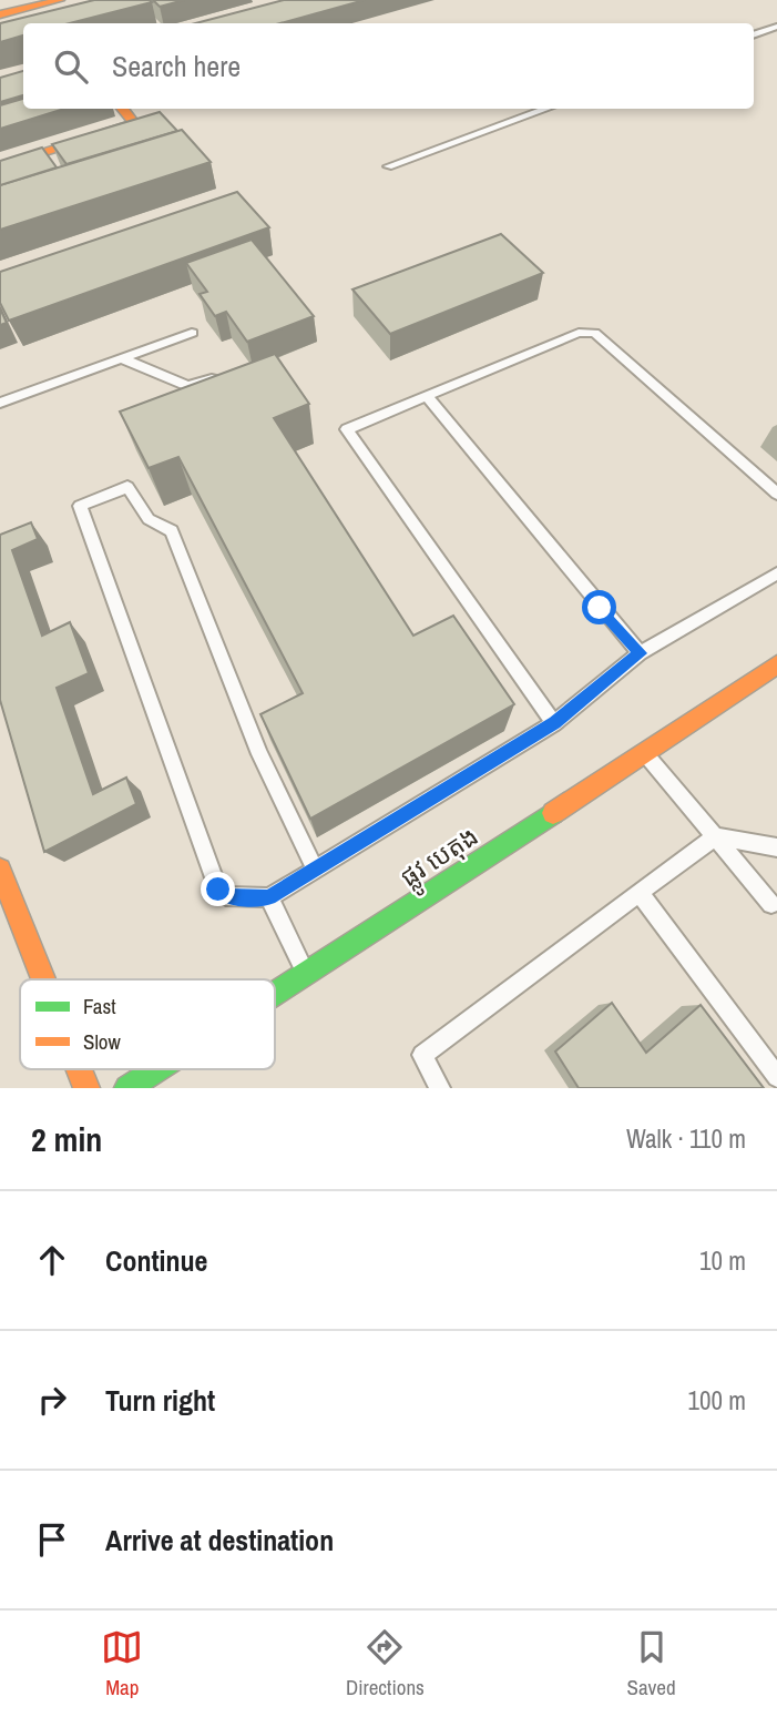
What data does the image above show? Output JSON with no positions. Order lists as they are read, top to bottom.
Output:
{
  "streets": {
    "street": ["ផ្លូវ បេតុង"]
  },
  "legend": ["Fast", "Slow"],
  "page": {
    "search": "Search here",
    "heading": ["2 min", "Walk · 110 m"],
    "list": [
      ["Continue", "10 m"],
      ["Turn right", "100 m"],
      "Arrive at destination"
    ],
    "nav": ["Map", "Directions", "Saved"]
  }
}
